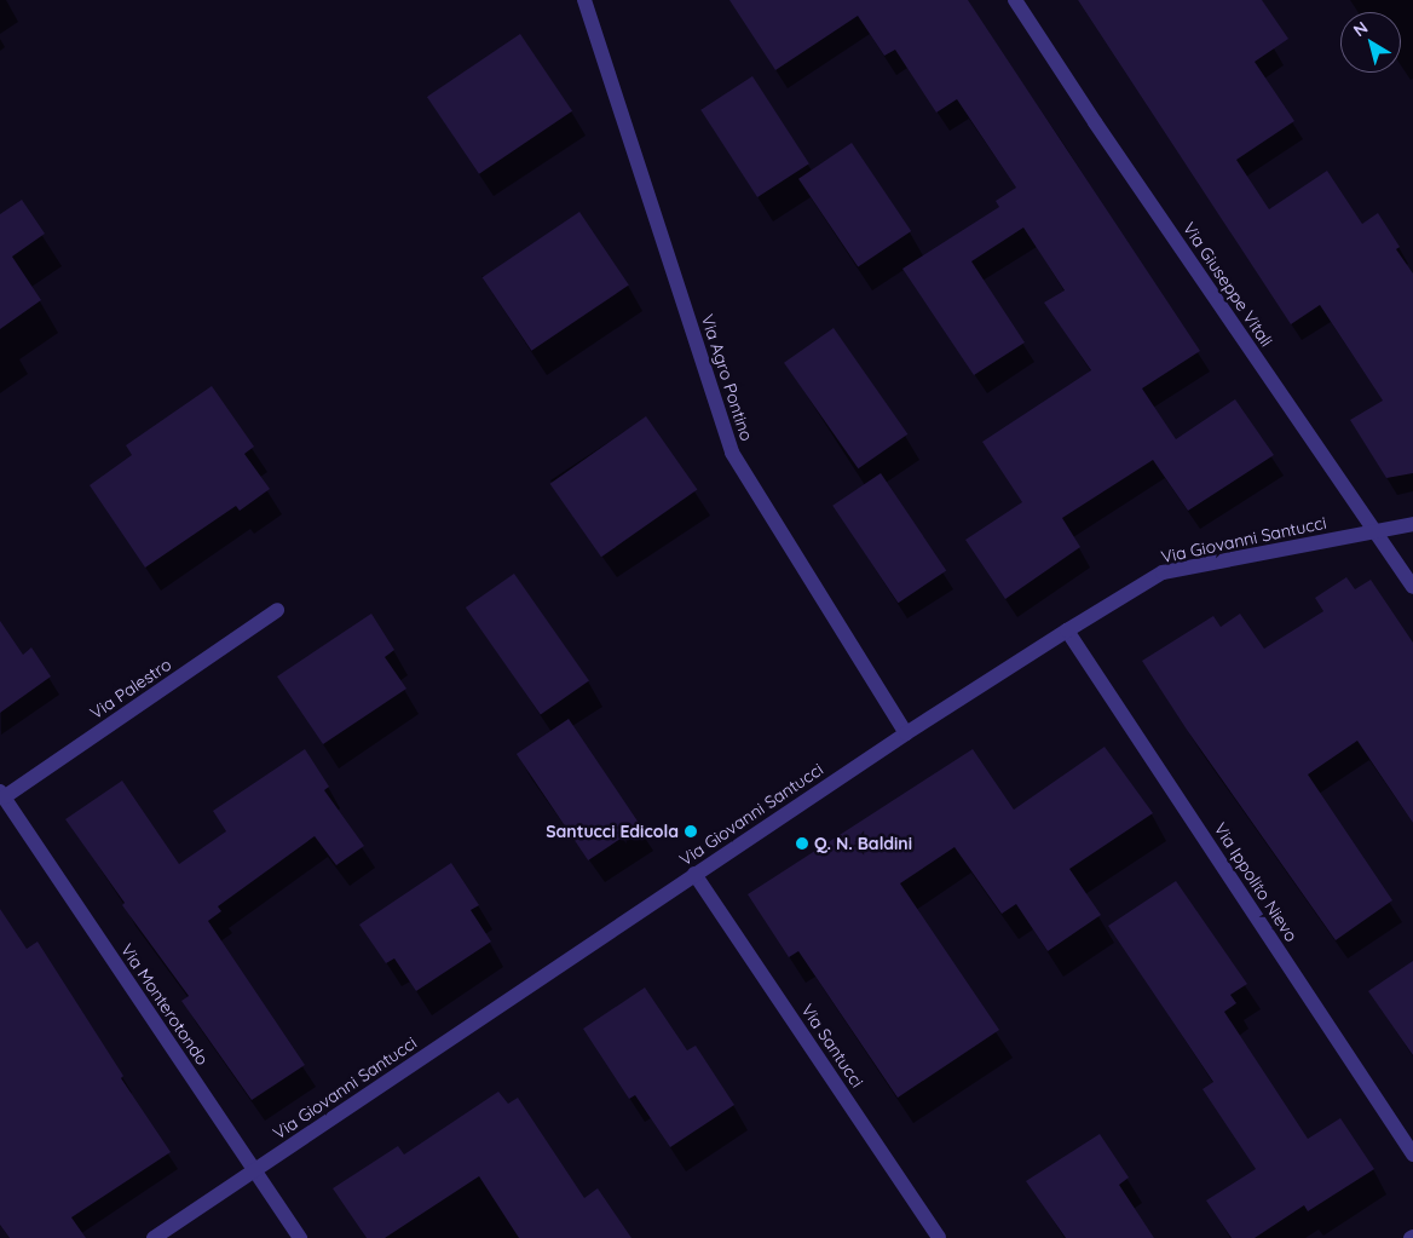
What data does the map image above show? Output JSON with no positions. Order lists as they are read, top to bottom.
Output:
{
  "streets": {
    "street": [
      "Via Giuseppe Vitali",
      "Via Agro Pontino",
      "Via Giovanni Santucci",
      "Via Palestro",
      "Via Ippolito Nievo",
      "Via Monterotondo",
      "Via Santucci"
    ]
  },
  "crossings": [
    ["Via Giuseppe Vitali", "Via Giovanni Santucci"],
    ["Via Agro Pontino", "Via Giovanni Santucci"],
    ["Via Giovanni Santucci", "Via Ippolito Nievo"],
    ["Via Giovanni Santucci", "Via Monterotondo"],
    ["Via Giovanni Santucci", "Via Santucci"],
    ["Via Palestro", "Via Monterotondo"]
  ],
  "places": ["Santucci Edicola", "Q. N. Baldini"],
  "north": "top left"
}
